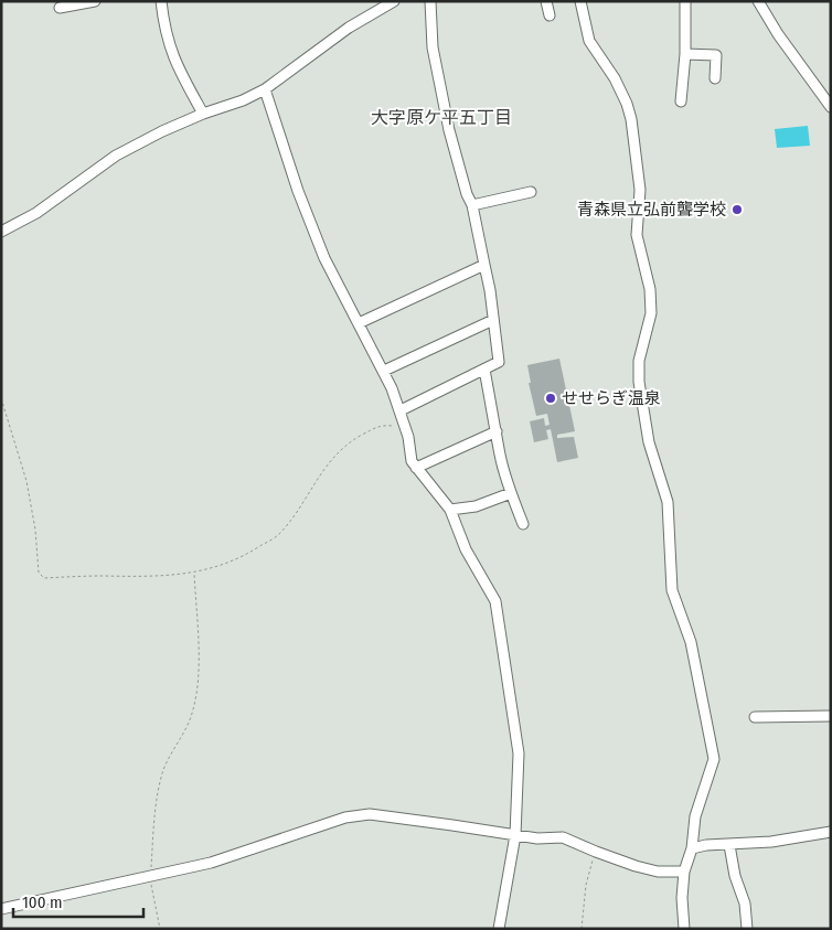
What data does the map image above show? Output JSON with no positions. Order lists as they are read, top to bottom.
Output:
{
  "districts": ["大字原ケ平五丁目"],
  "places": ["青森県立弘前聾学校", "せせらぎ温泉"],
  "scale_bar": "100 m"
}
